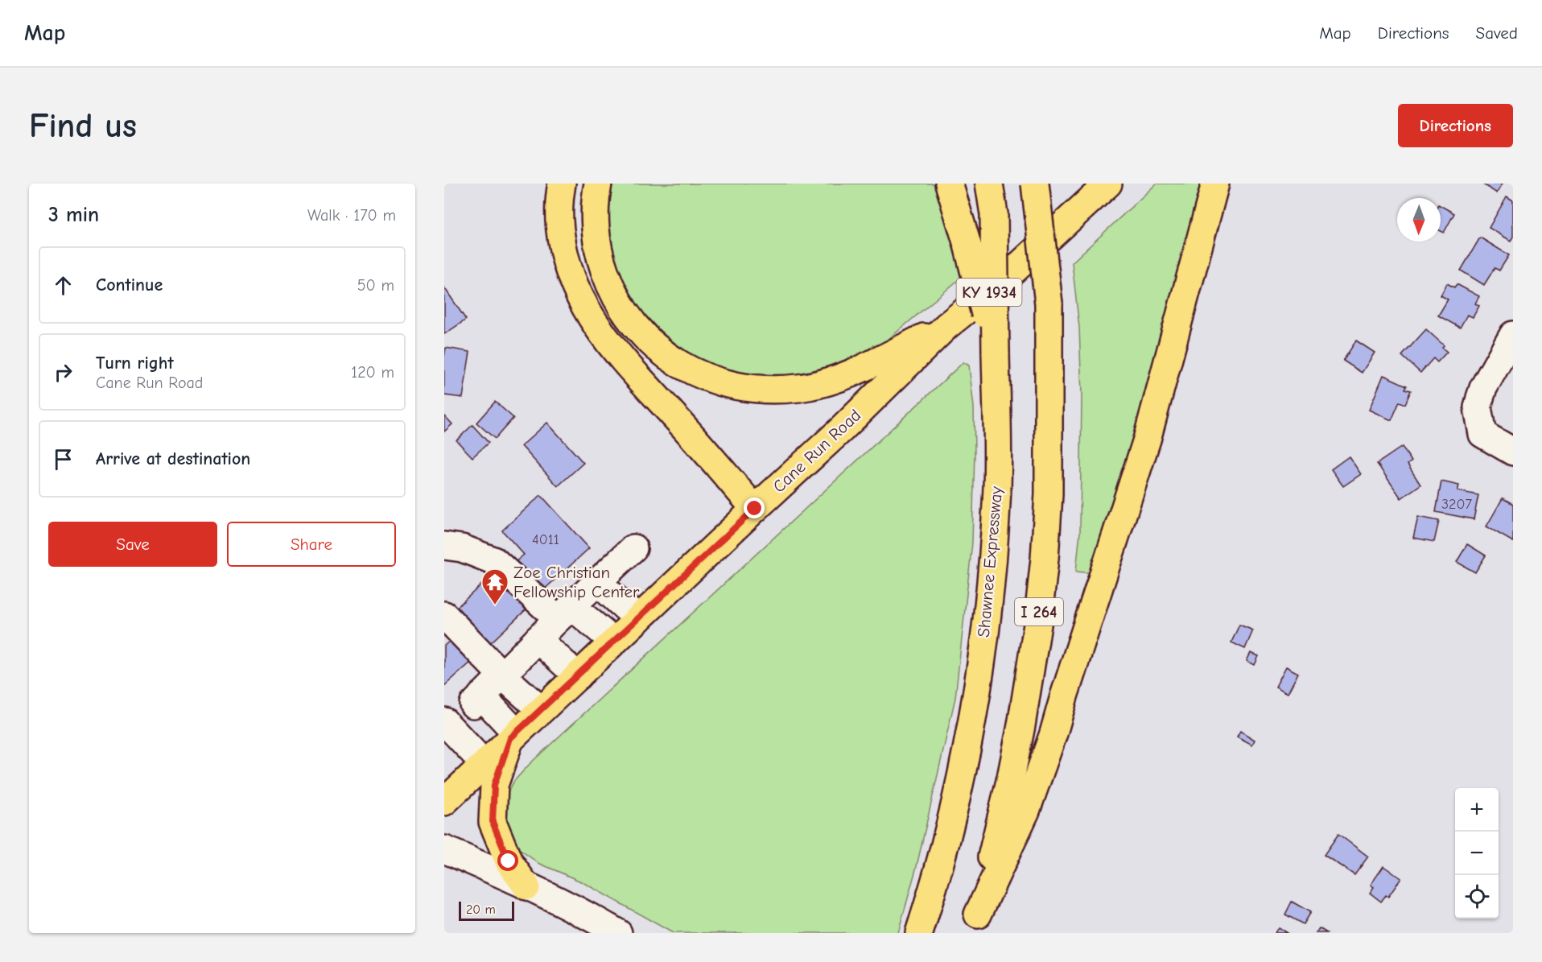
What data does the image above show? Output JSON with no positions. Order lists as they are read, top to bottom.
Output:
{
  "streets": {
    "main road": [
      "KY 1934",
      "Cane Run Road",
      "Shawnee Expressway",
      "I 264"
    ]
  },
  "places": {
    "temple": ["Zoe Christian Fellowship Center"]
  },
  "house_numbers": ["3207", "4011"],
  "scale_bar": "20 m",
  "north": "bottom",
  "page": {
    "header": "Map",
    "nav": ["Map", "Directions", "Saved"],
    "buttons": [
      "Directions",
      ["Save", "Share"]
    ],
    "title": "Find us",
    "heading": ["3 min", "Walk · 170 m"],
    "list": [
      ["Continue", "50 m"],
      ["Turn right", "Cane Run Road", "120 m"],
      "Arrive at destination"
    ],
    "map_buttons": ["+", "−"],
    "scale": "20 m"
  }
}
